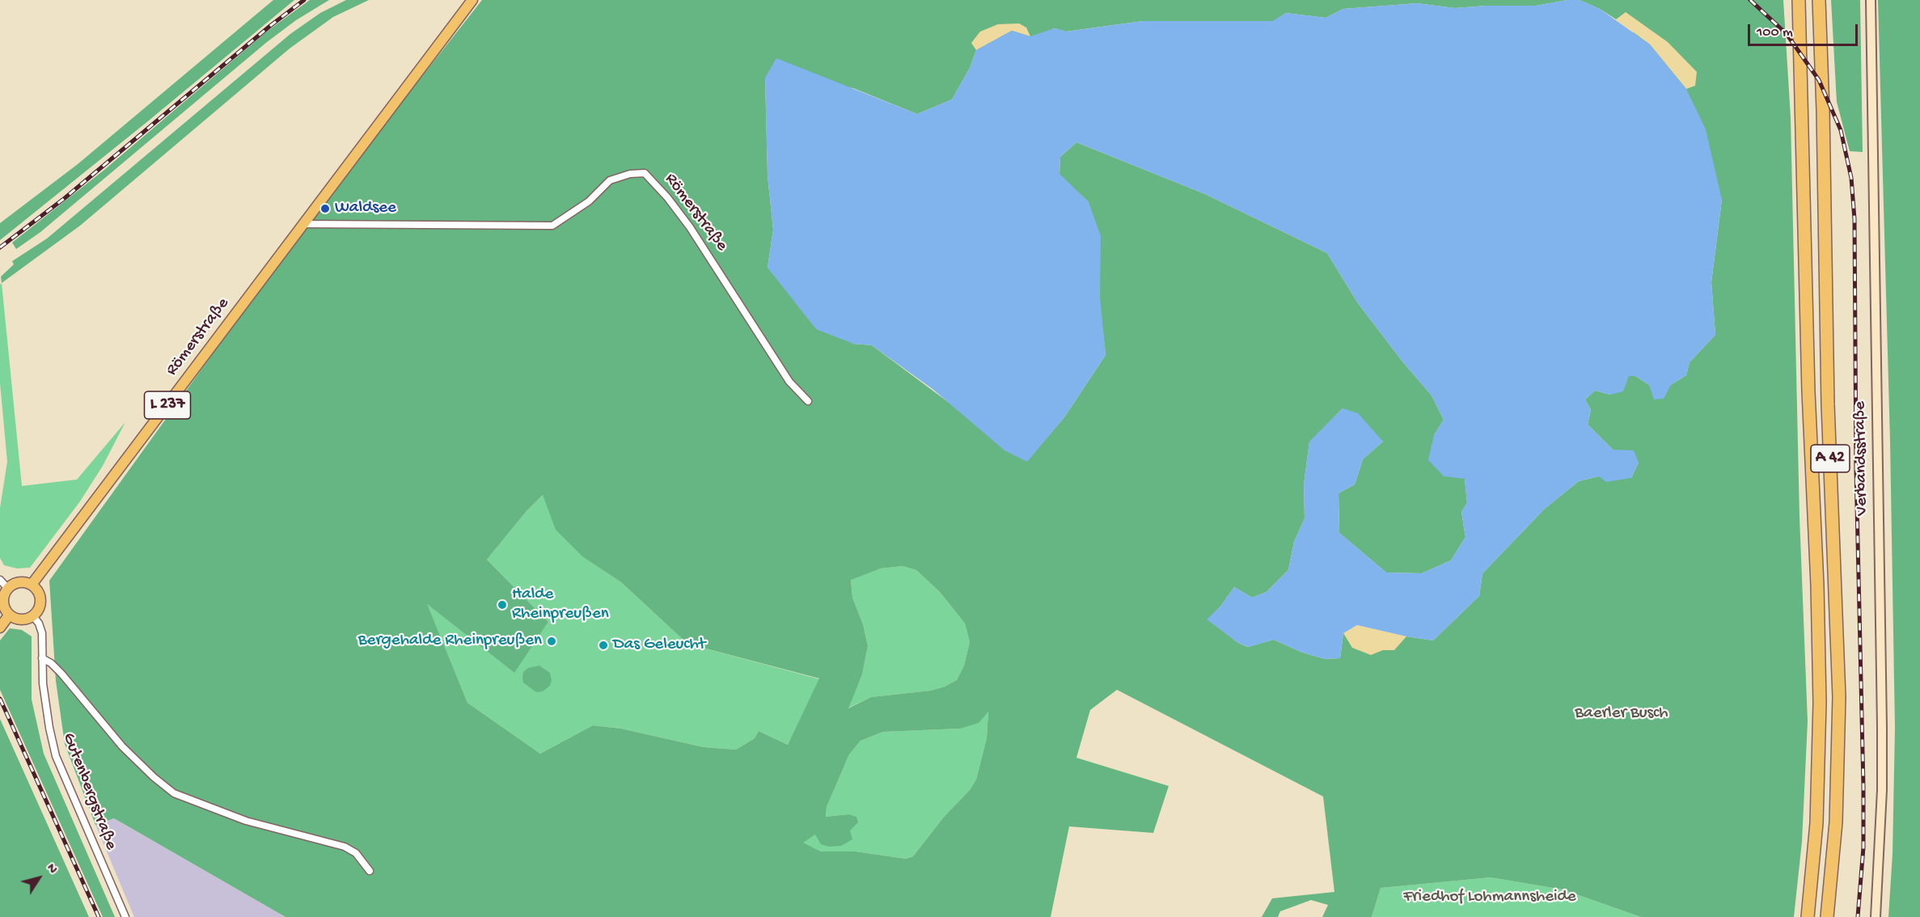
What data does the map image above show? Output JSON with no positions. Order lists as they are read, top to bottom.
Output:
{
  "streets": {
    "highway": ["A 42"],
    "main road": ["Römerstraße", "L 237", "Verbandsstraße"],
    "street": ["Gutenbergstraße"]
  },
  "crossings": [
    ["Römerstraße", "Gutenbergstraße"]
  ],
  "parks": ["Baerler Busch", "Friedhof Lohmannsheide"],
  "places": [
    "Waldsee",
    "Halde Rheinpreußen",
    "Bergehalde Rheinpreußen",
    "Das Geleucht"
  ],
  "scale_bar": "100 m",
  "north": "top right"
}
